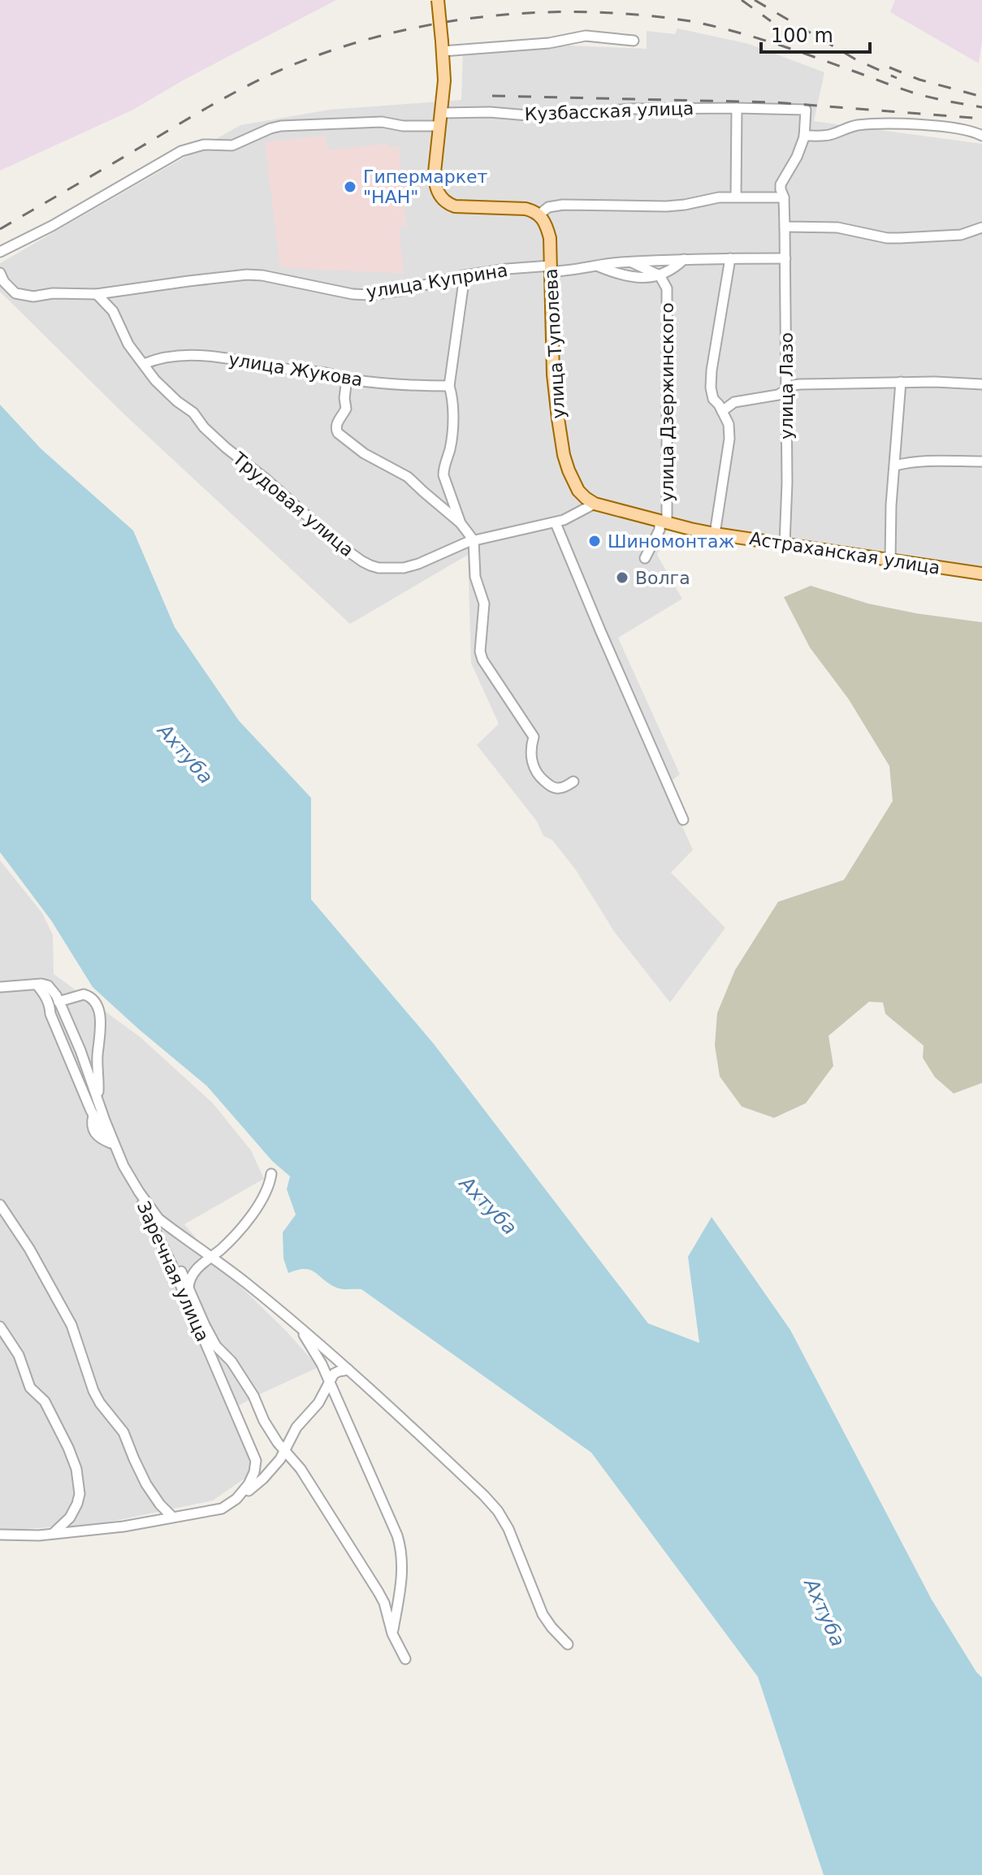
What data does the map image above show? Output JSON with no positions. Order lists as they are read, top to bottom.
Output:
{
  "streets": {
    "main road": ["улица Туполева", "Астраханская улица"],
    "street": [
      "Кузбасская улица",
      "улица Куприна",
      "улица Жукова",
      "улица Лазо",
      "улица Дзержинского",
      "Трудовая улица",
      "Заречная улица"
    ]
  },
  "crossings": [
    ["улица Куприна", "улица Туполева"],
    ["улица Куприна", "улица Лазо"],
    ["улица Куприна", "улица Дзержинского"],
    ["улица Куприна", "Трудовая улица"],
    ["улица Туполева", "Трудовая улица"],
    ["улица Туполева", "Астраханская улица"],
    ["улица Жукова", "Трудовая улица"],
    ["улица Лазо", "Астраханская улица"],
    ["улица Дзержинского", "Астраханская улица"],
    ["Трудовая улица", "Астраханская улица"]
  ],
  "water": ["Ахтуба"],
  "places": ["Гипермаркет \"НАН\"", "Шиномонтаж", "Волга"],
  "scale_bar": "100 m"
}
